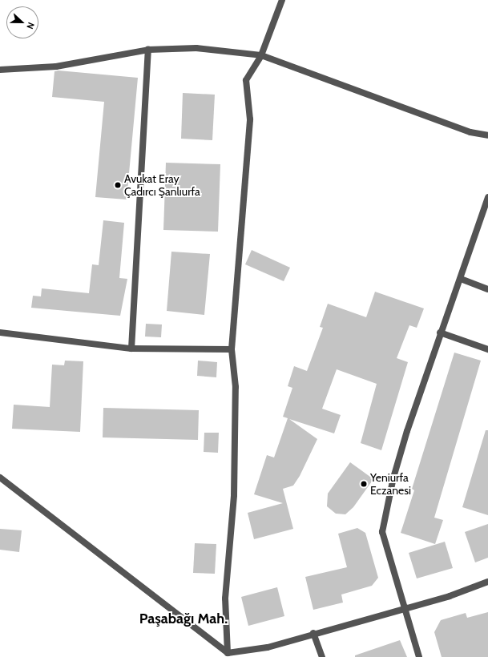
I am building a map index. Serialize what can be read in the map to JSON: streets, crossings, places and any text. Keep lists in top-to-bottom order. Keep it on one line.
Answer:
{"districts":["Paşabağı Mah."],"places":["Avukat Eray Çadırcı Şanlıurfa","Yeniurfa Eczanesi"],"north":"right"}
